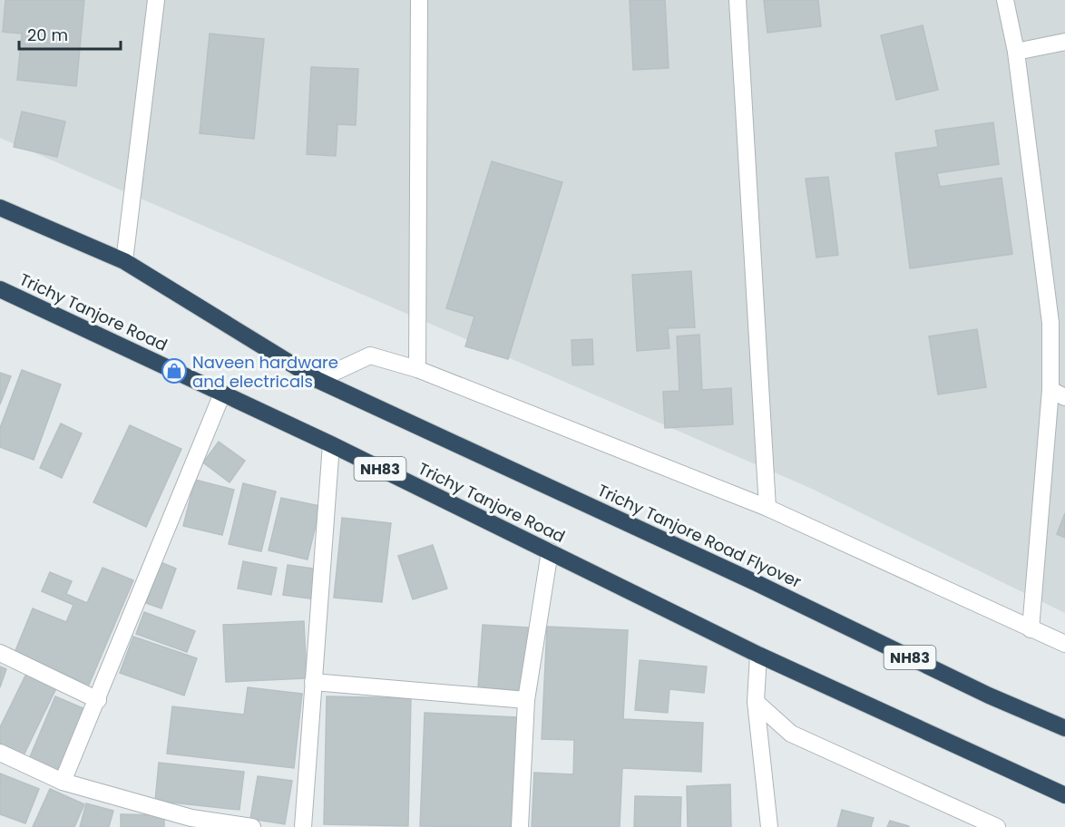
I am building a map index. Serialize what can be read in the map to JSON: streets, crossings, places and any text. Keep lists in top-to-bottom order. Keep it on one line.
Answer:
{"streets":{"highway":["Trichy Tanjore Road","NH83","Trichy Tanjore Road Flyover"]},"crossings":[["Trichy Tanjore Road","NH83"],["NH83","Trichy Tanjore Road Flyover"]],"places":{"shop":["Naveen hardware and electricals"]},"scale_bar":"20 m"}
